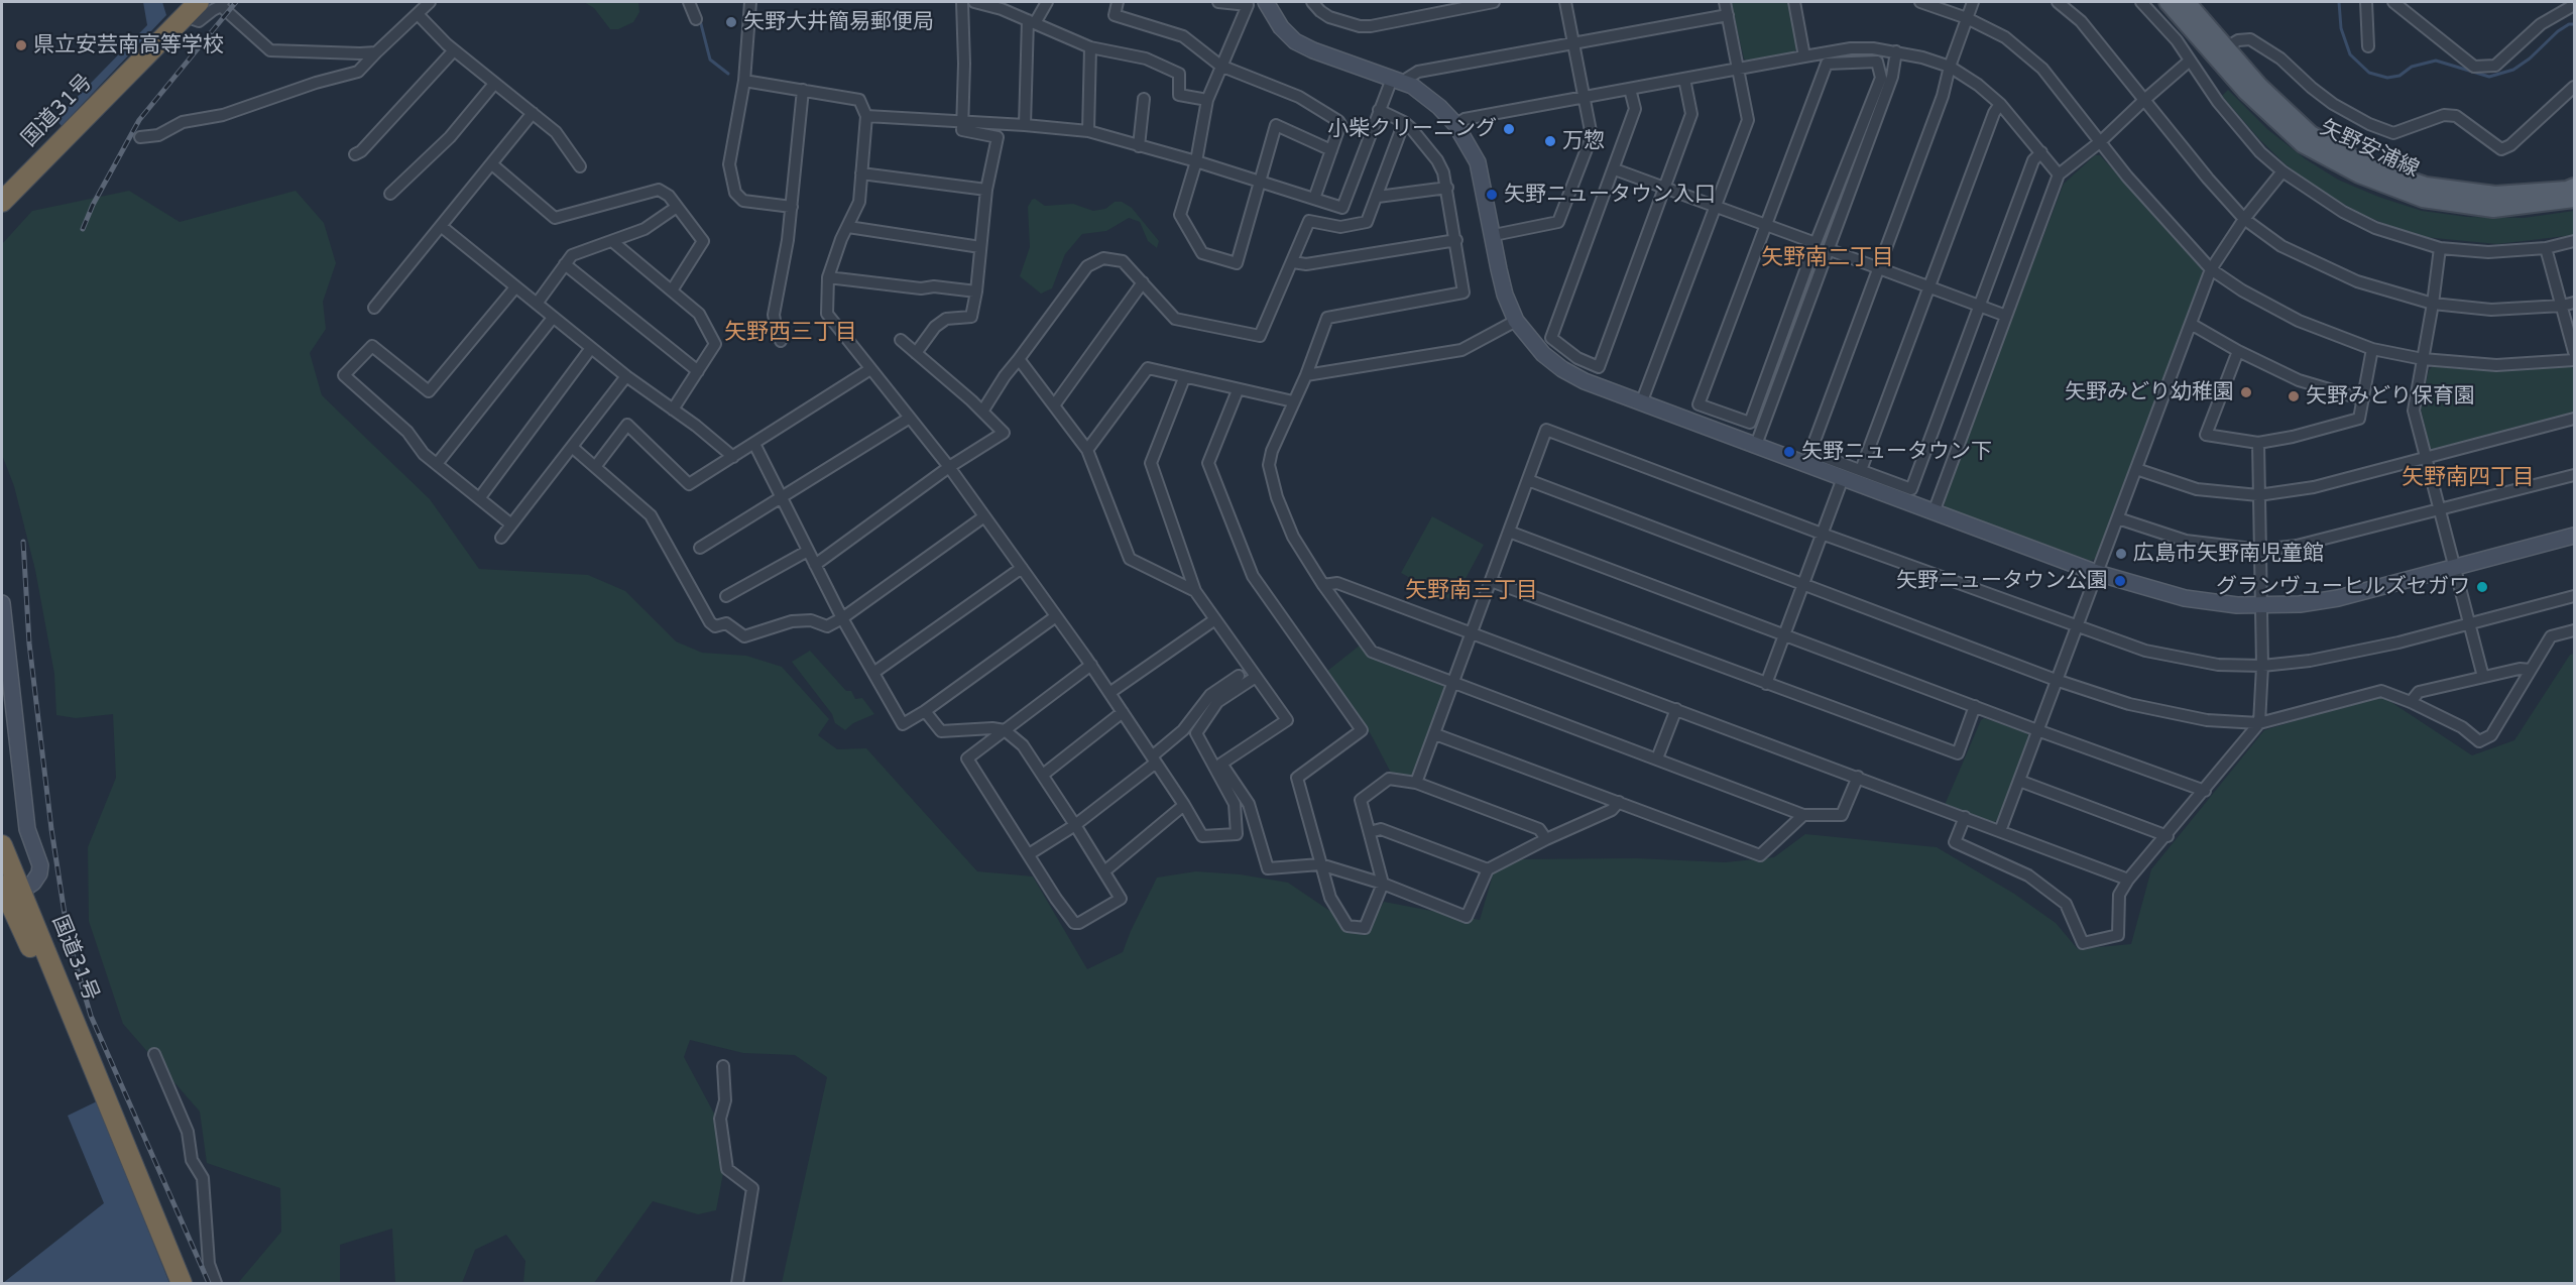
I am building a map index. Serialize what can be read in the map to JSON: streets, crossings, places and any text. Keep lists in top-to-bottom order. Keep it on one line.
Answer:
{"streets":{"highway":["国道31号"],"main road":["矢野安浦線"]},"districts":["矢野南二丁目","矢野西三丁目","矢野南四丁目","矢野南三丁目"],"places":["矢野大井簡易郵便局","県立安芸南高等学校","小柴クリーニング","万惣","矢野ニュータウン入口","矢野みどり幼稚園","矢野みどり保育園","矢野ニュータウン下","広島市矢野南児童館","矢野ニュータウン公園","グランヴューヒルズセガワ"]}
